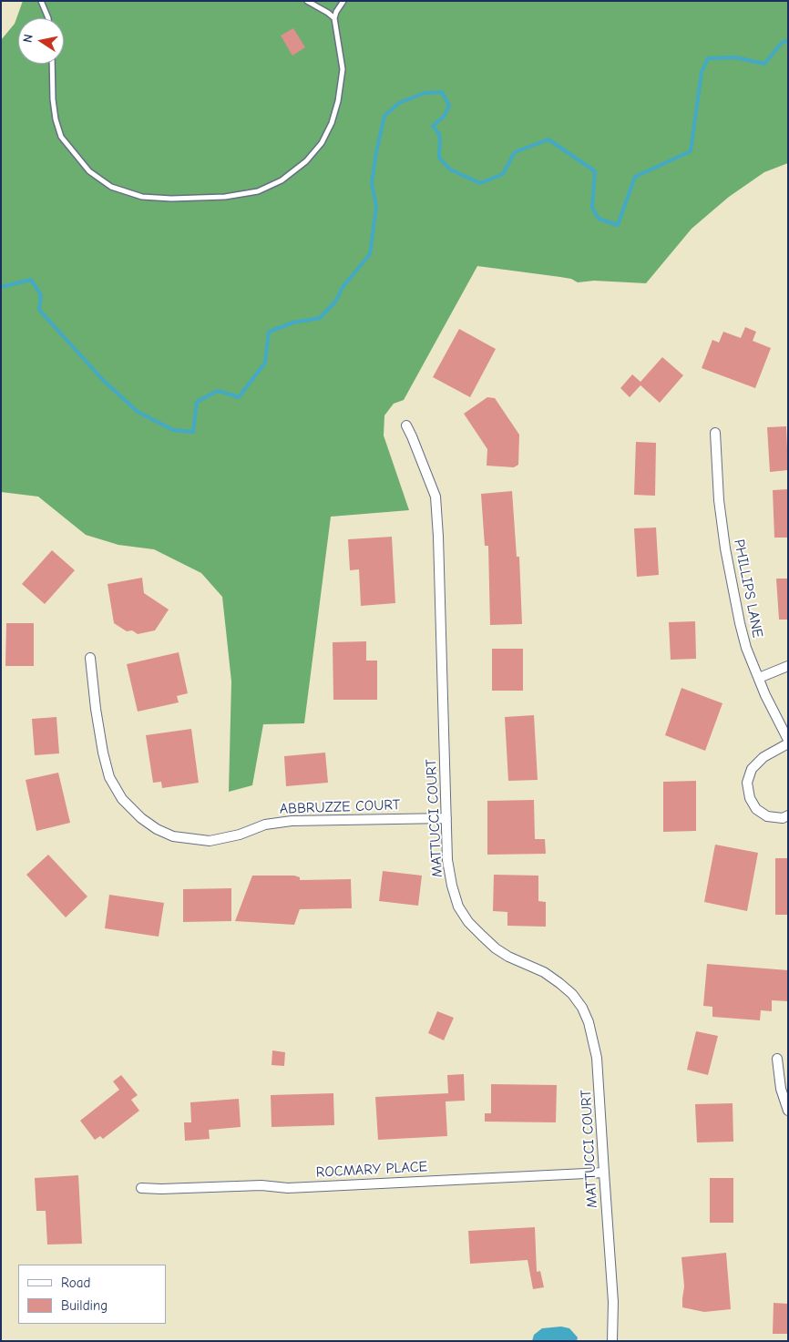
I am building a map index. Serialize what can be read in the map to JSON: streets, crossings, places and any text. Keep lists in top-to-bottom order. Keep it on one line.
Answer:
{"streets":{"street":["PHILLIPS LANE","ABBRUZZE COURT","MATTUCCI COURT","ROCMARY PLACE"]},"crossings":[["ABBRUZZE COURT","MATTUCCI COURT"],["MATTUCCI COURT","ROCMARY PLACE"]],"legend":["Road","Building"],"north":"left"}
